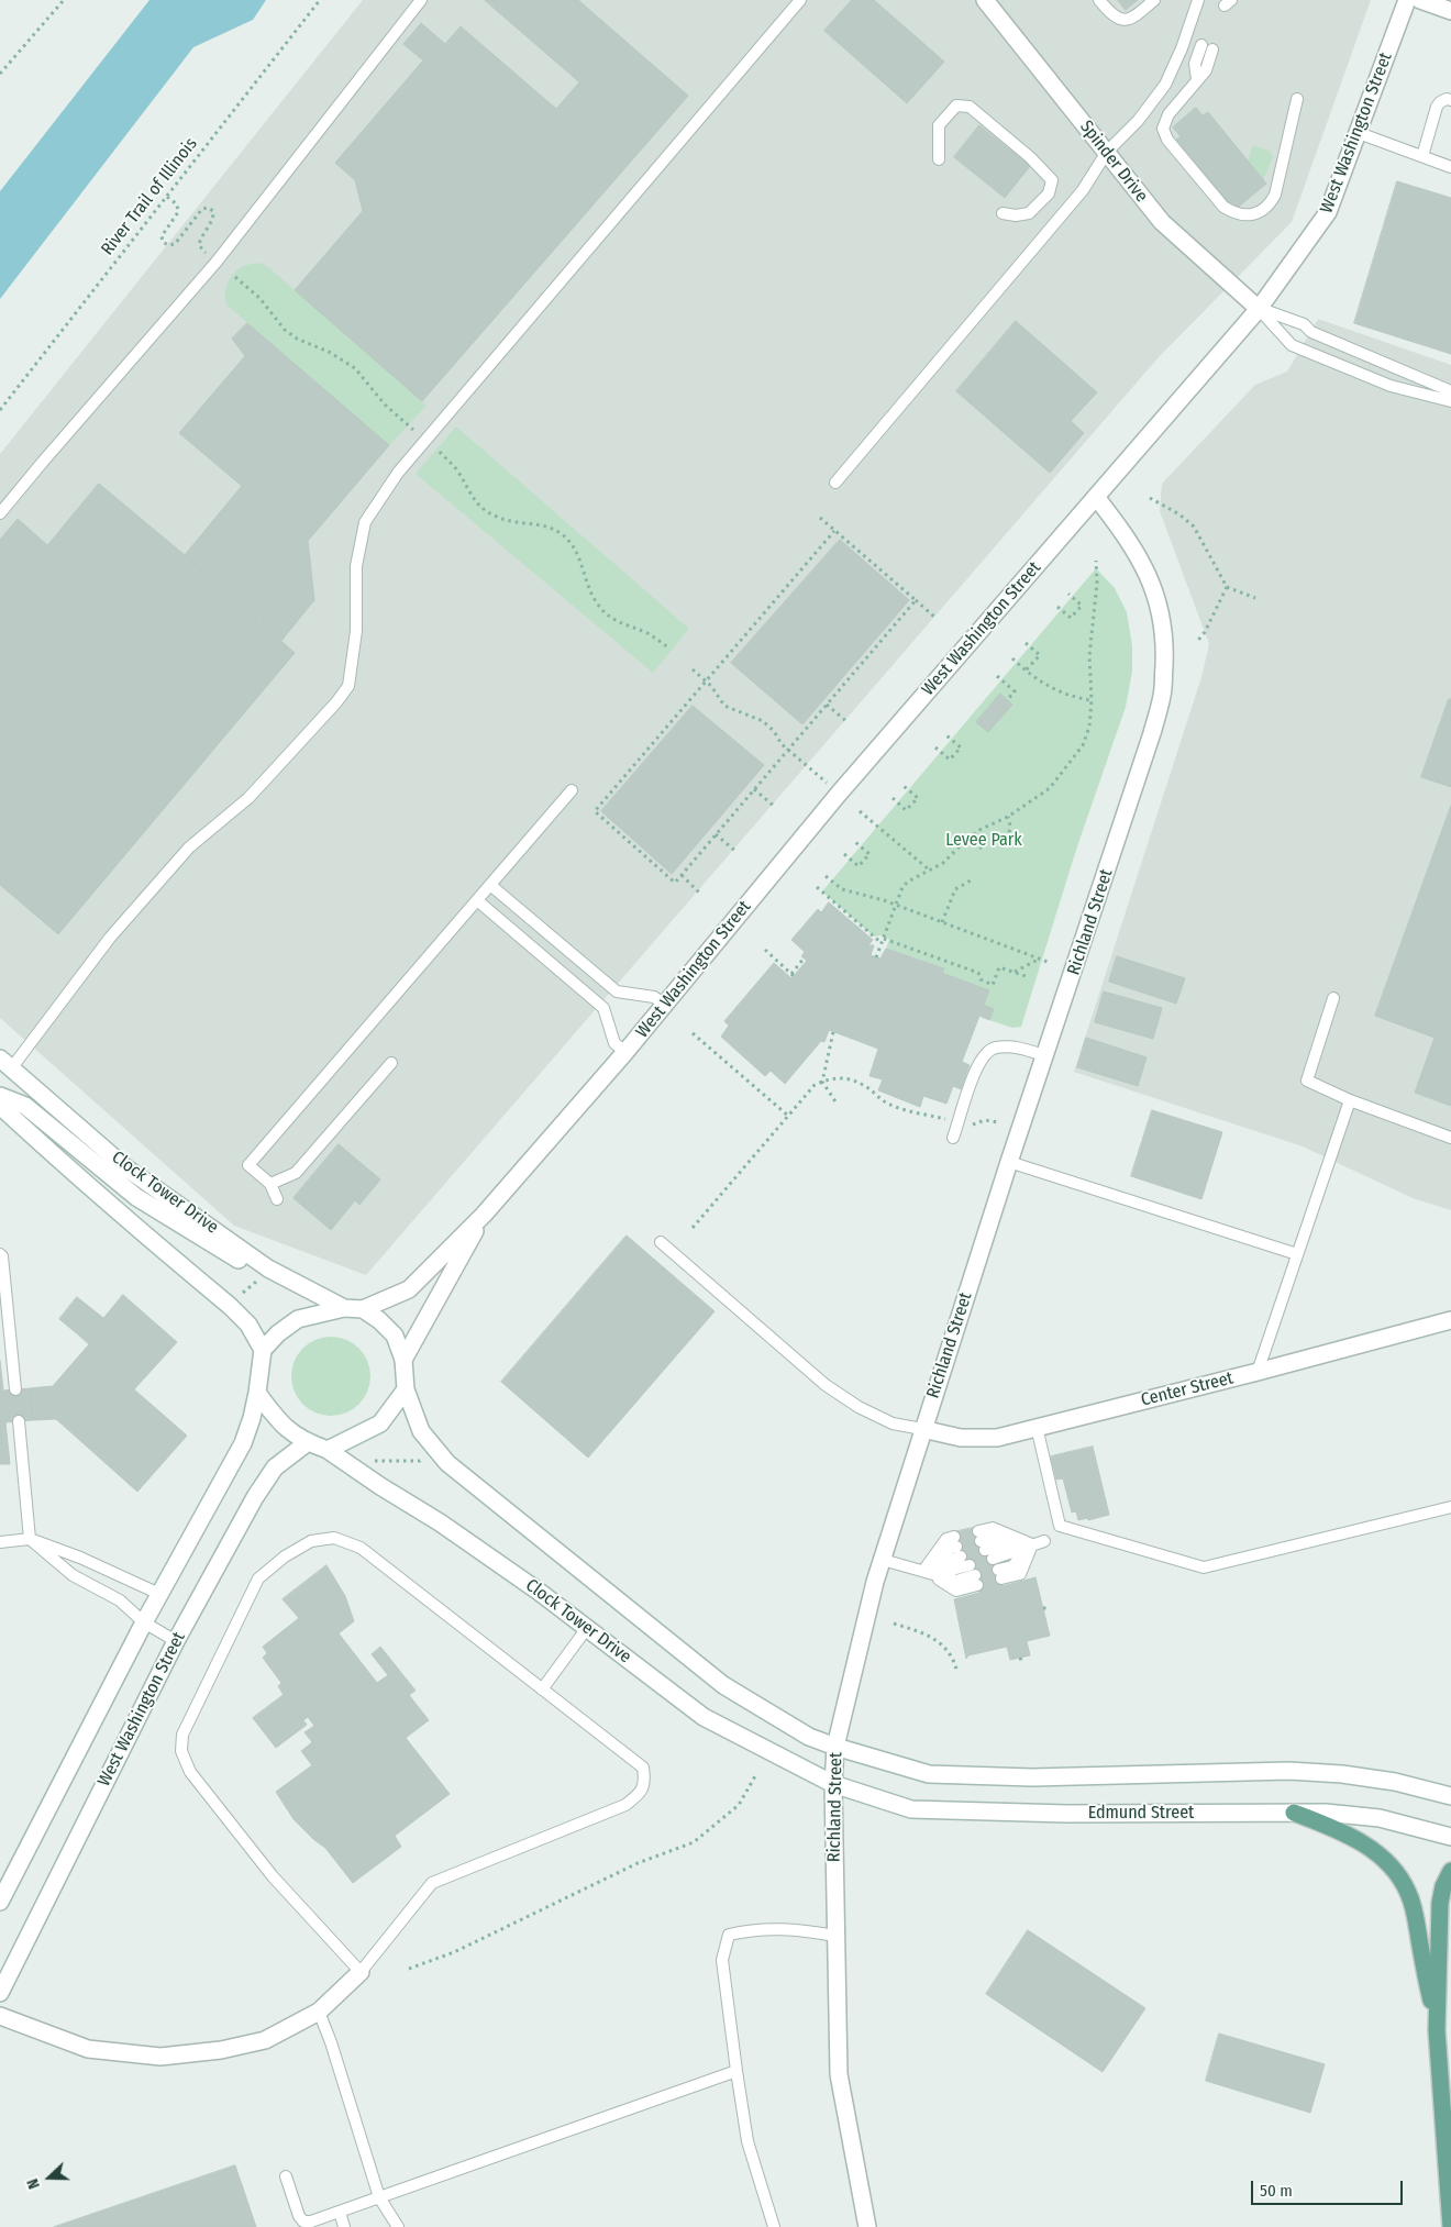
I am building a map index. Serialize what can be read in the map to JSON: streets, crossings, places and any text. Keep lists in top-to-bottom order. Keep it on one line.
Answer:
{"streets":{"main road":["West Washington Street","Spinder Drive","Richland Street","Clock Tower Drive","Center Street","Edmund Street"],"path":["River Trail of Illinois"]},"crossings":[["West Washington Street","Spinder Drive"],["West Washington Street","Richland Street"],["West Washington Street","Clock Tower Drive"],["Richland Street","Clock Tower Drive"],["Richland Street","Center Street"],["Richland Street","Edmund Street"],["Clock Tower Drive","Edmund Street"]],"parks":["Levee Park"],"scale_bar":"50 m","north":"left"}
